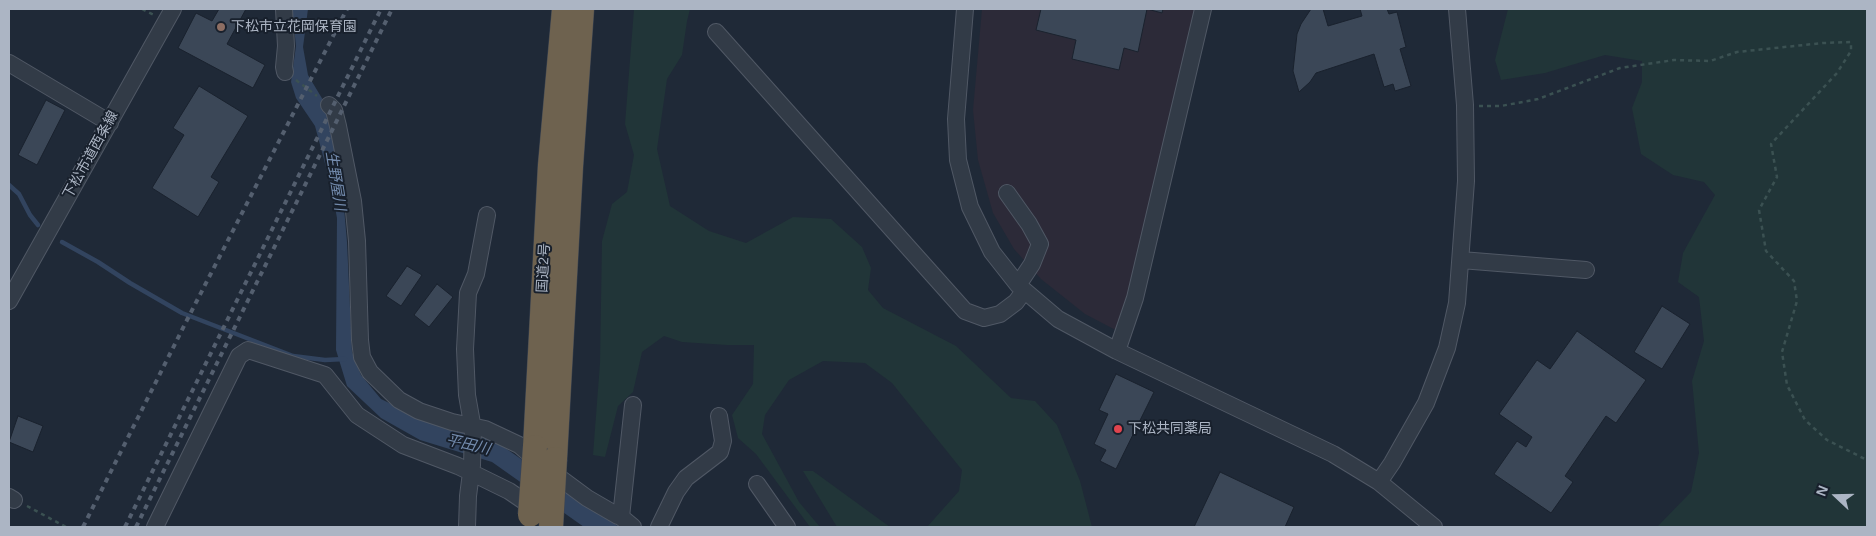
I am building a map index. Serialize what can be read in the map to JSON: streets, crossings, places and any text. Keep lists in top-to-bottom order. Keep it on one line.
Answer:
{"streets":{"highway":["国道2号"],"street":["下松市道西条線"]},"water":["生野屋川","平田川"],"places":["下松市立花岡保育園","下松共同薬局"],"north":"left"}
